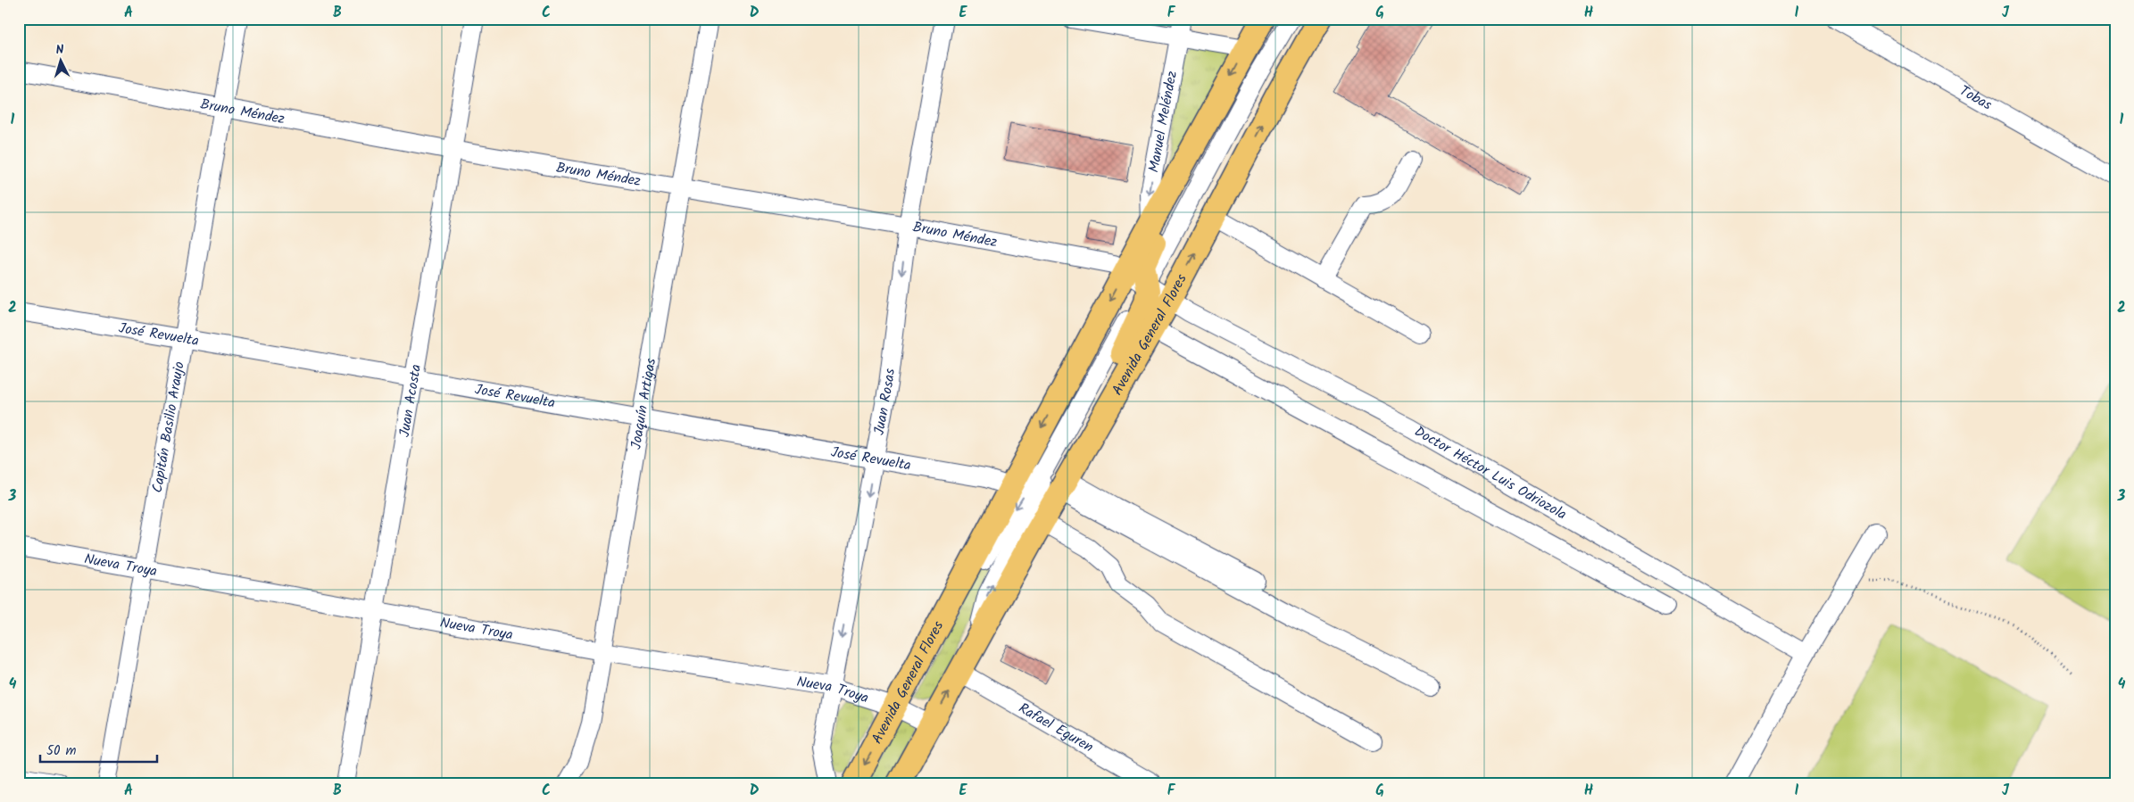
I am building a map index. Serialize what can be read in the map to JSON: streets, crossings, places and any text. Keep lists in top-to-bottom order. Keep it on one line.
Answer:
{"streets":{"main road":["Avenida General Flores"],"street":["Tobas","Bruno Méndez","Manuel Meléndez","José Revuelta","Juan Acosta","Juan Rosas","Joaquín Artigas","Capitán Basilio Araujo","Doctor Héctor Luis Odriozola","Nueva Troya","Rafael Eguren"]},"crossings":[["Bruno Méndez","Avenida General Flores"],["Bruno Méndez","Juan Acosta"],["Bruno Méndez","Juan Rosas"],["Bruno Méndez","Joaquín Artigas"],["Bruno Méndez","Capitán Basilio Araujo"],["Bruno Méndez","Doctor Héctor Luis Odriozola"],["Manuel Meléndez","Avenida General Flores"],["José Revuelta","Avenida General Flores"],["José Revuelta","Juan Acosta"],["José Revuelta","Juan Rosas"],["José Revuelta","Joaquín Artigas"],["José Revuelta","Capitán Basilio Araujo"],["Avenida General Flores","Doctor Héctor Luis Odriozola"],["Avenida General Flores","Nueva Troya"],["Avenida General Flores","Rafael Eguren"],["Juan Acosta","Nueva Troya"],["Juan Rosas","Nueva Troya"],["Joaquín Artigas","Nueva Troya"],["Capitán Basilio Araujo","Nueva Troya"]],"one_way":["Manuel Meléndez","Juan Rosas"],"scale_bar":"50 m","north":"top","grid":{"columns":["A","B","C","D","E","F","G","H","I","J"],"rows":["1","2","3","4"]}}
